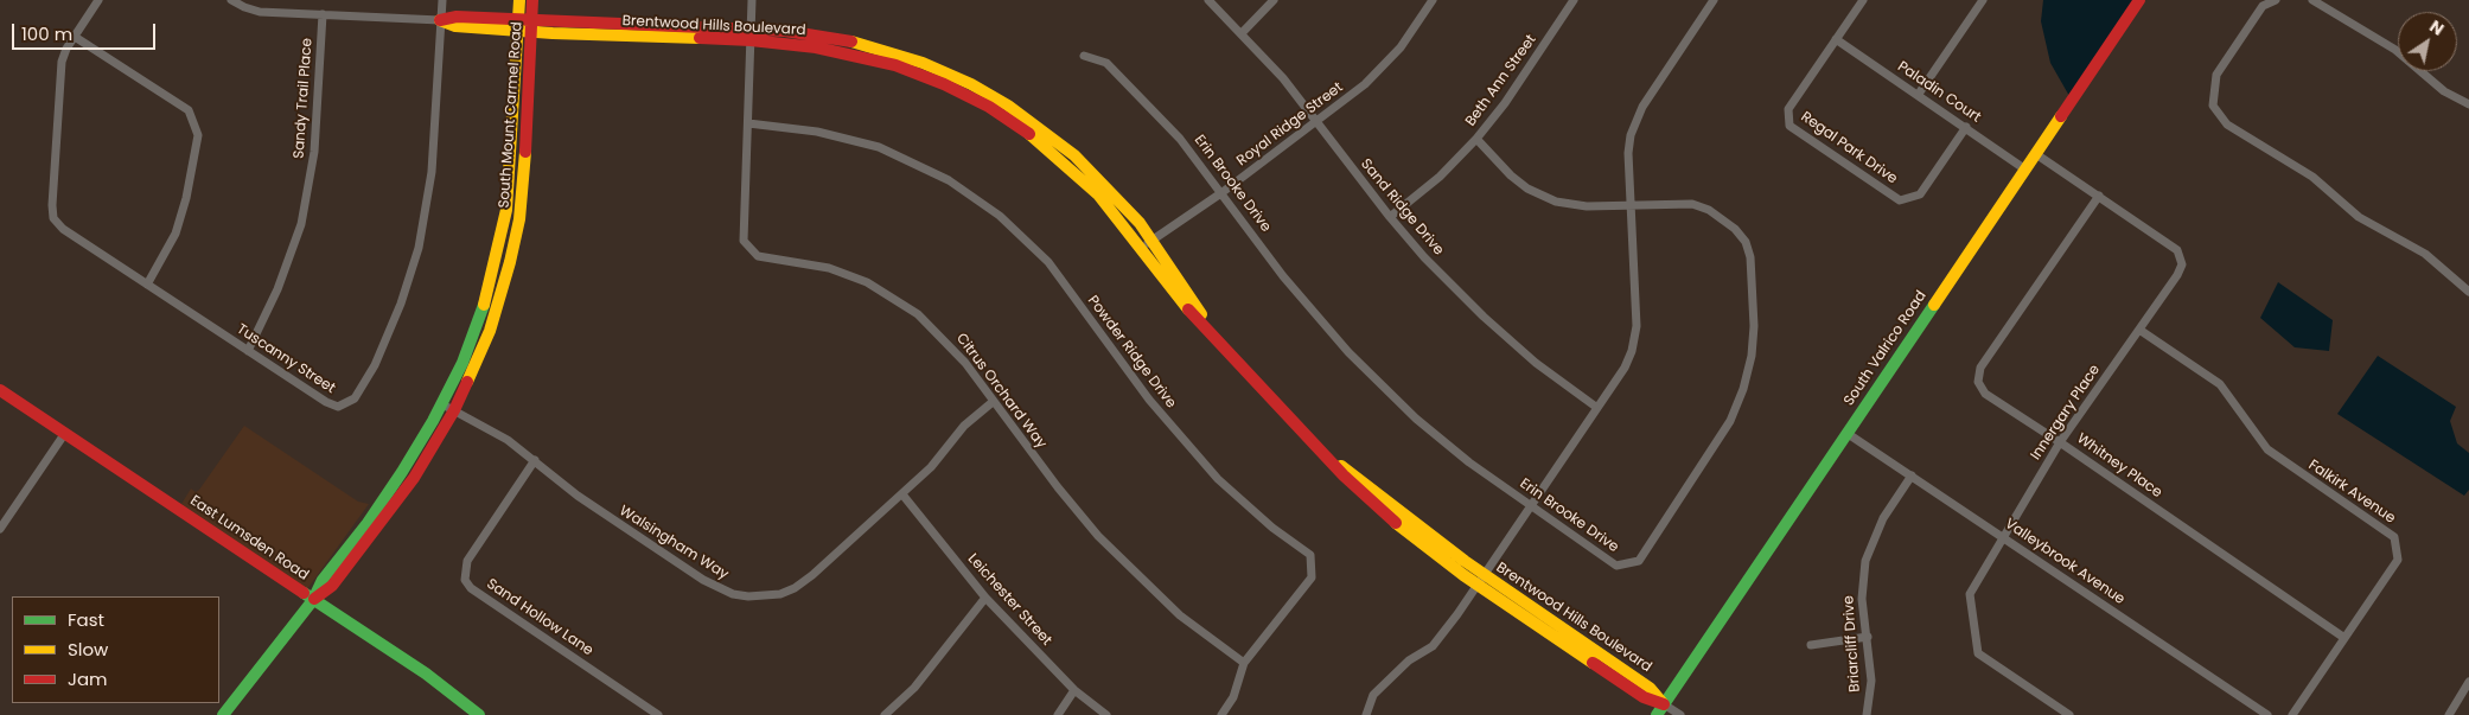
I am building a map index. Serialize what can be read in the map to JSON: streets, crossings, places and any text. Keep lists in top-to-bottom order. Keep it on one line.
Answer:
{"streets":{"street":["Brentwood Hills Boulevard","Beth Ann Street","Paladin Court","Sandy Trail Place","South Mount Carmel Road","Royal Ridge Street","Regal Park Drive","Erin Brooke Drive","Sand Ridge Drive","South Valrico Road","Powder Ridge Drive","Tuscanny Street","Citrus Orchard Way","Innergary Place","Whitney Place","Falkirk Avenue","East Lumsden Road","Walsingham Way","Valleybrook Avenue","Leichester Street","Sand Hollow Lane","Briarcliff Drive"]},"crossings":[["Brentwood Hills Boulevard","Sandy Trail Place"],["Brentwood Hills Boulevard","South Mount Carmel Road"],["Brentwood Hills Boulevard","Royal Ridge Street"],["Brentwood Hills Boulevard","South Valrico Road"],["Brentwood Hills Boulevard","Tuscanny Street"],["Brentwood Hills Boulevard","Citrus Orchard Way"],["Beth Ann Street","Erin Brooke Drive"],["Beth Ann Street","Sand Ridge Drive"],["Paladin Court","Regal Park Drive"],["Paladin Court","South Valrico Road"],["Sandy Trail Place","Tuscanny Street"],["South Mount Carmel Road","East Lumsden Road"],["South Mount Carmel Road","Walsingham Way"],["Royal Ridge Street","Erin Brooke Drive"],["Royal Ridge Street","Sand Ridge Drive"],["South Valrico Road","Innergary Place"],["South Valrico Road","Valleybrook Avenue"],["Powder Ridge Drive","Citrus Orchard Way"],["Citrus Orchard Way","Walsingham Way"],["Innergary Place","Whitney Place"],["Innergary Place","Falkirk Avenue"],["Innergary Place","Valleybrook Avenue"],["Whitney Place","Falkirk Avenue"],["Walsingham Way","Leichester Street"],["Walsingham Way","Sand Hollow Lane"],["Valleybrook Avenue","Briarcliff Drive"]],"legend":["Fast","Slow","Jam"],"scale_bar":"100 m","north":"top right"}
